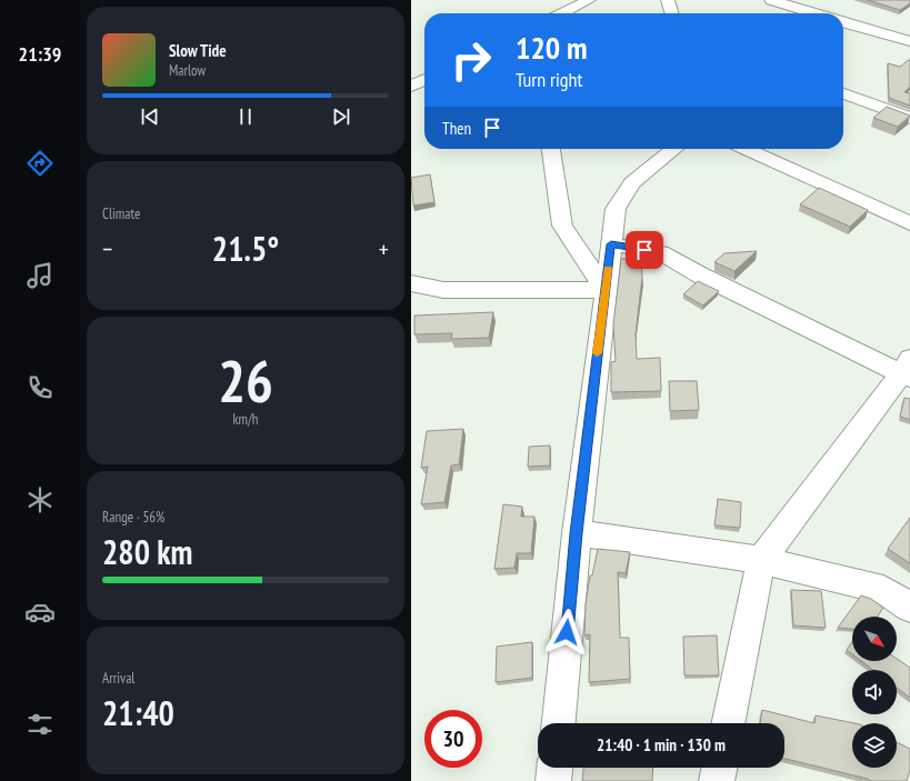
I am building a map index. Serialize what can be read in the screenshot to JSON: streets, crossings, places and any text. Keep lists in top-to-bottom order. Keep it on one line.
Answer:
{"north":"bottom right","page":{"tabs":"21:39","turn":["120 m","Turn right"],"song":["Slow Tide","Marlow"],"then":"Then","tile":["Climate",["26","km/h"],["Range · 56%","280 km"],["Arrival","21:40"]],"heat":["−","21.5°","+"],"limit":"30","trip":"21:40 · 1 min · 130 m"}}
